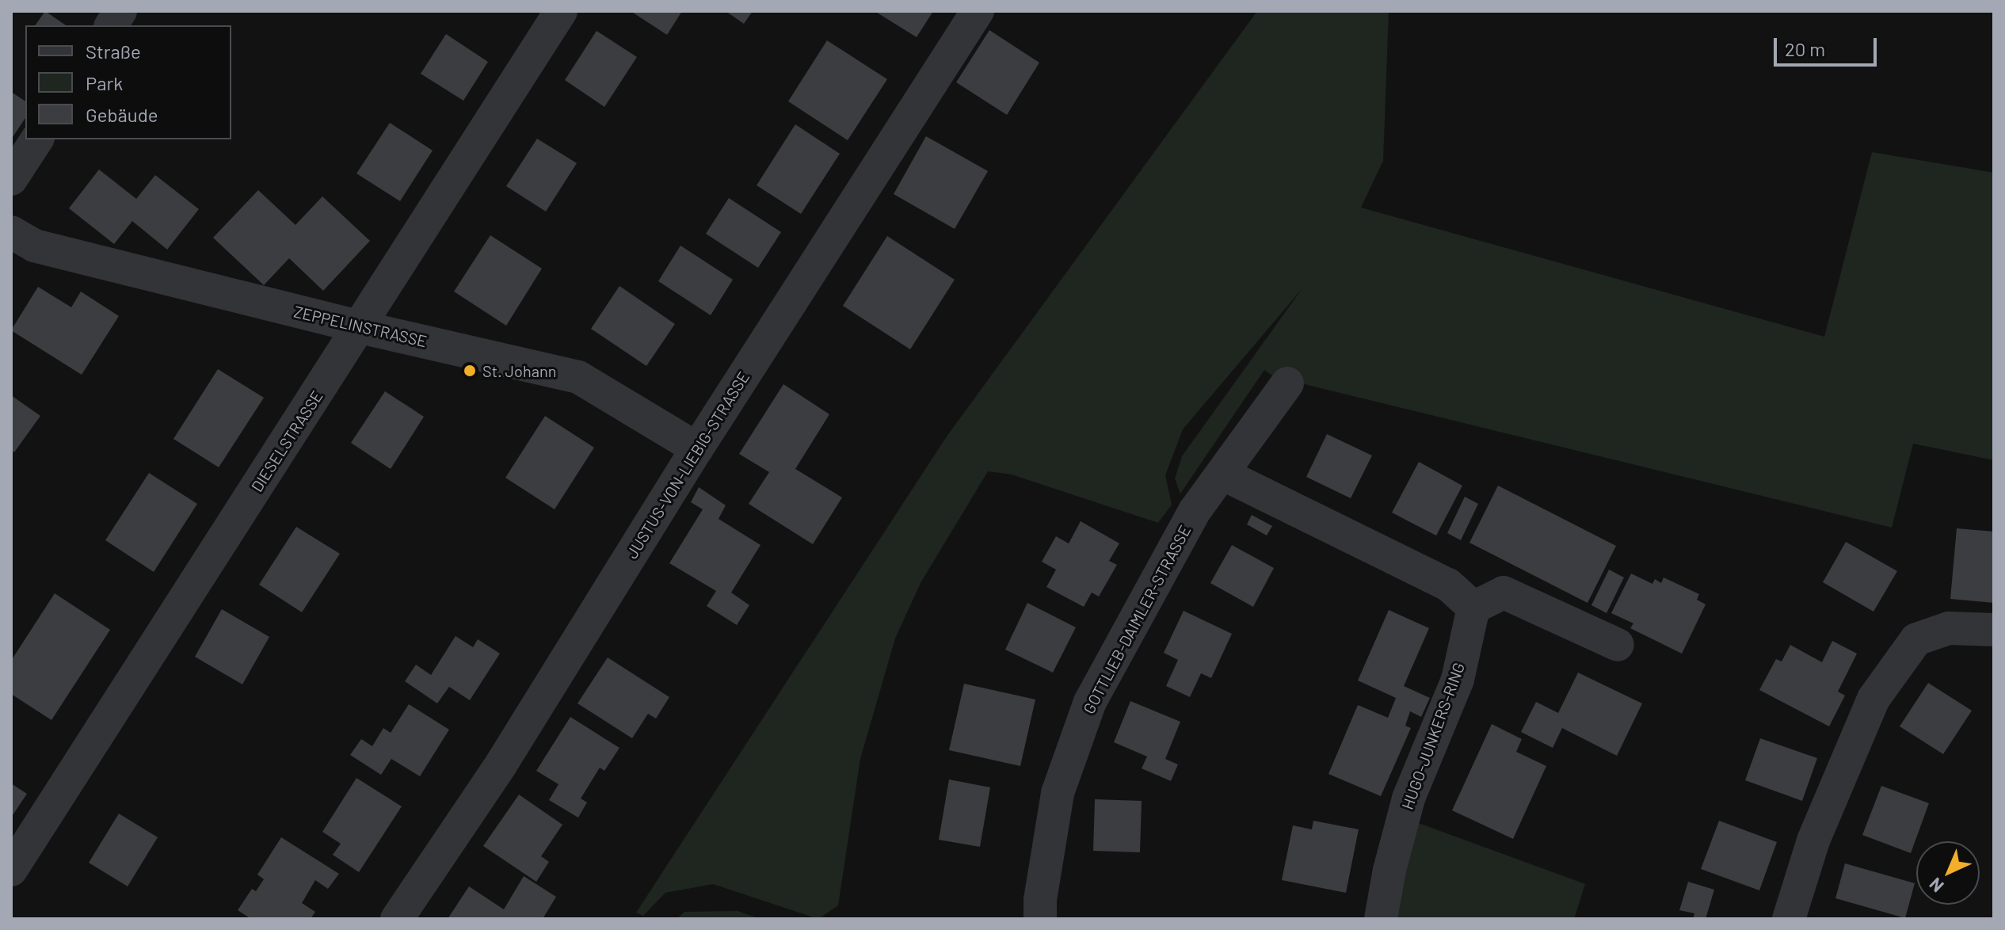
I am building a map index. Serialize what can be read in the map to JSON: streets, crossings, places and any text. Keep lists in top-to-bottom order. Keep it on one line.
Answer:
{"streets":{"street":["ZEPPELINSTRASSE","DIESELSTRASSE","JUSTUS-VON-LIEBIG-STRASSE","GOTTLIEB-DAIMLER-STRASSE","HUGO-JUNKERS-RING"]},"crossings":[["ZEPPELINSTRASSE","DIESELSTRASSE"],["ZEPPELINSTRASSE","JUSTUS-VON-LIEBIG-STRASSE"]],"places":["St. Johann"],"legend":["Straße","Park","Gebäude"],"scale_bar":"20 m","north":"bottom left"}
